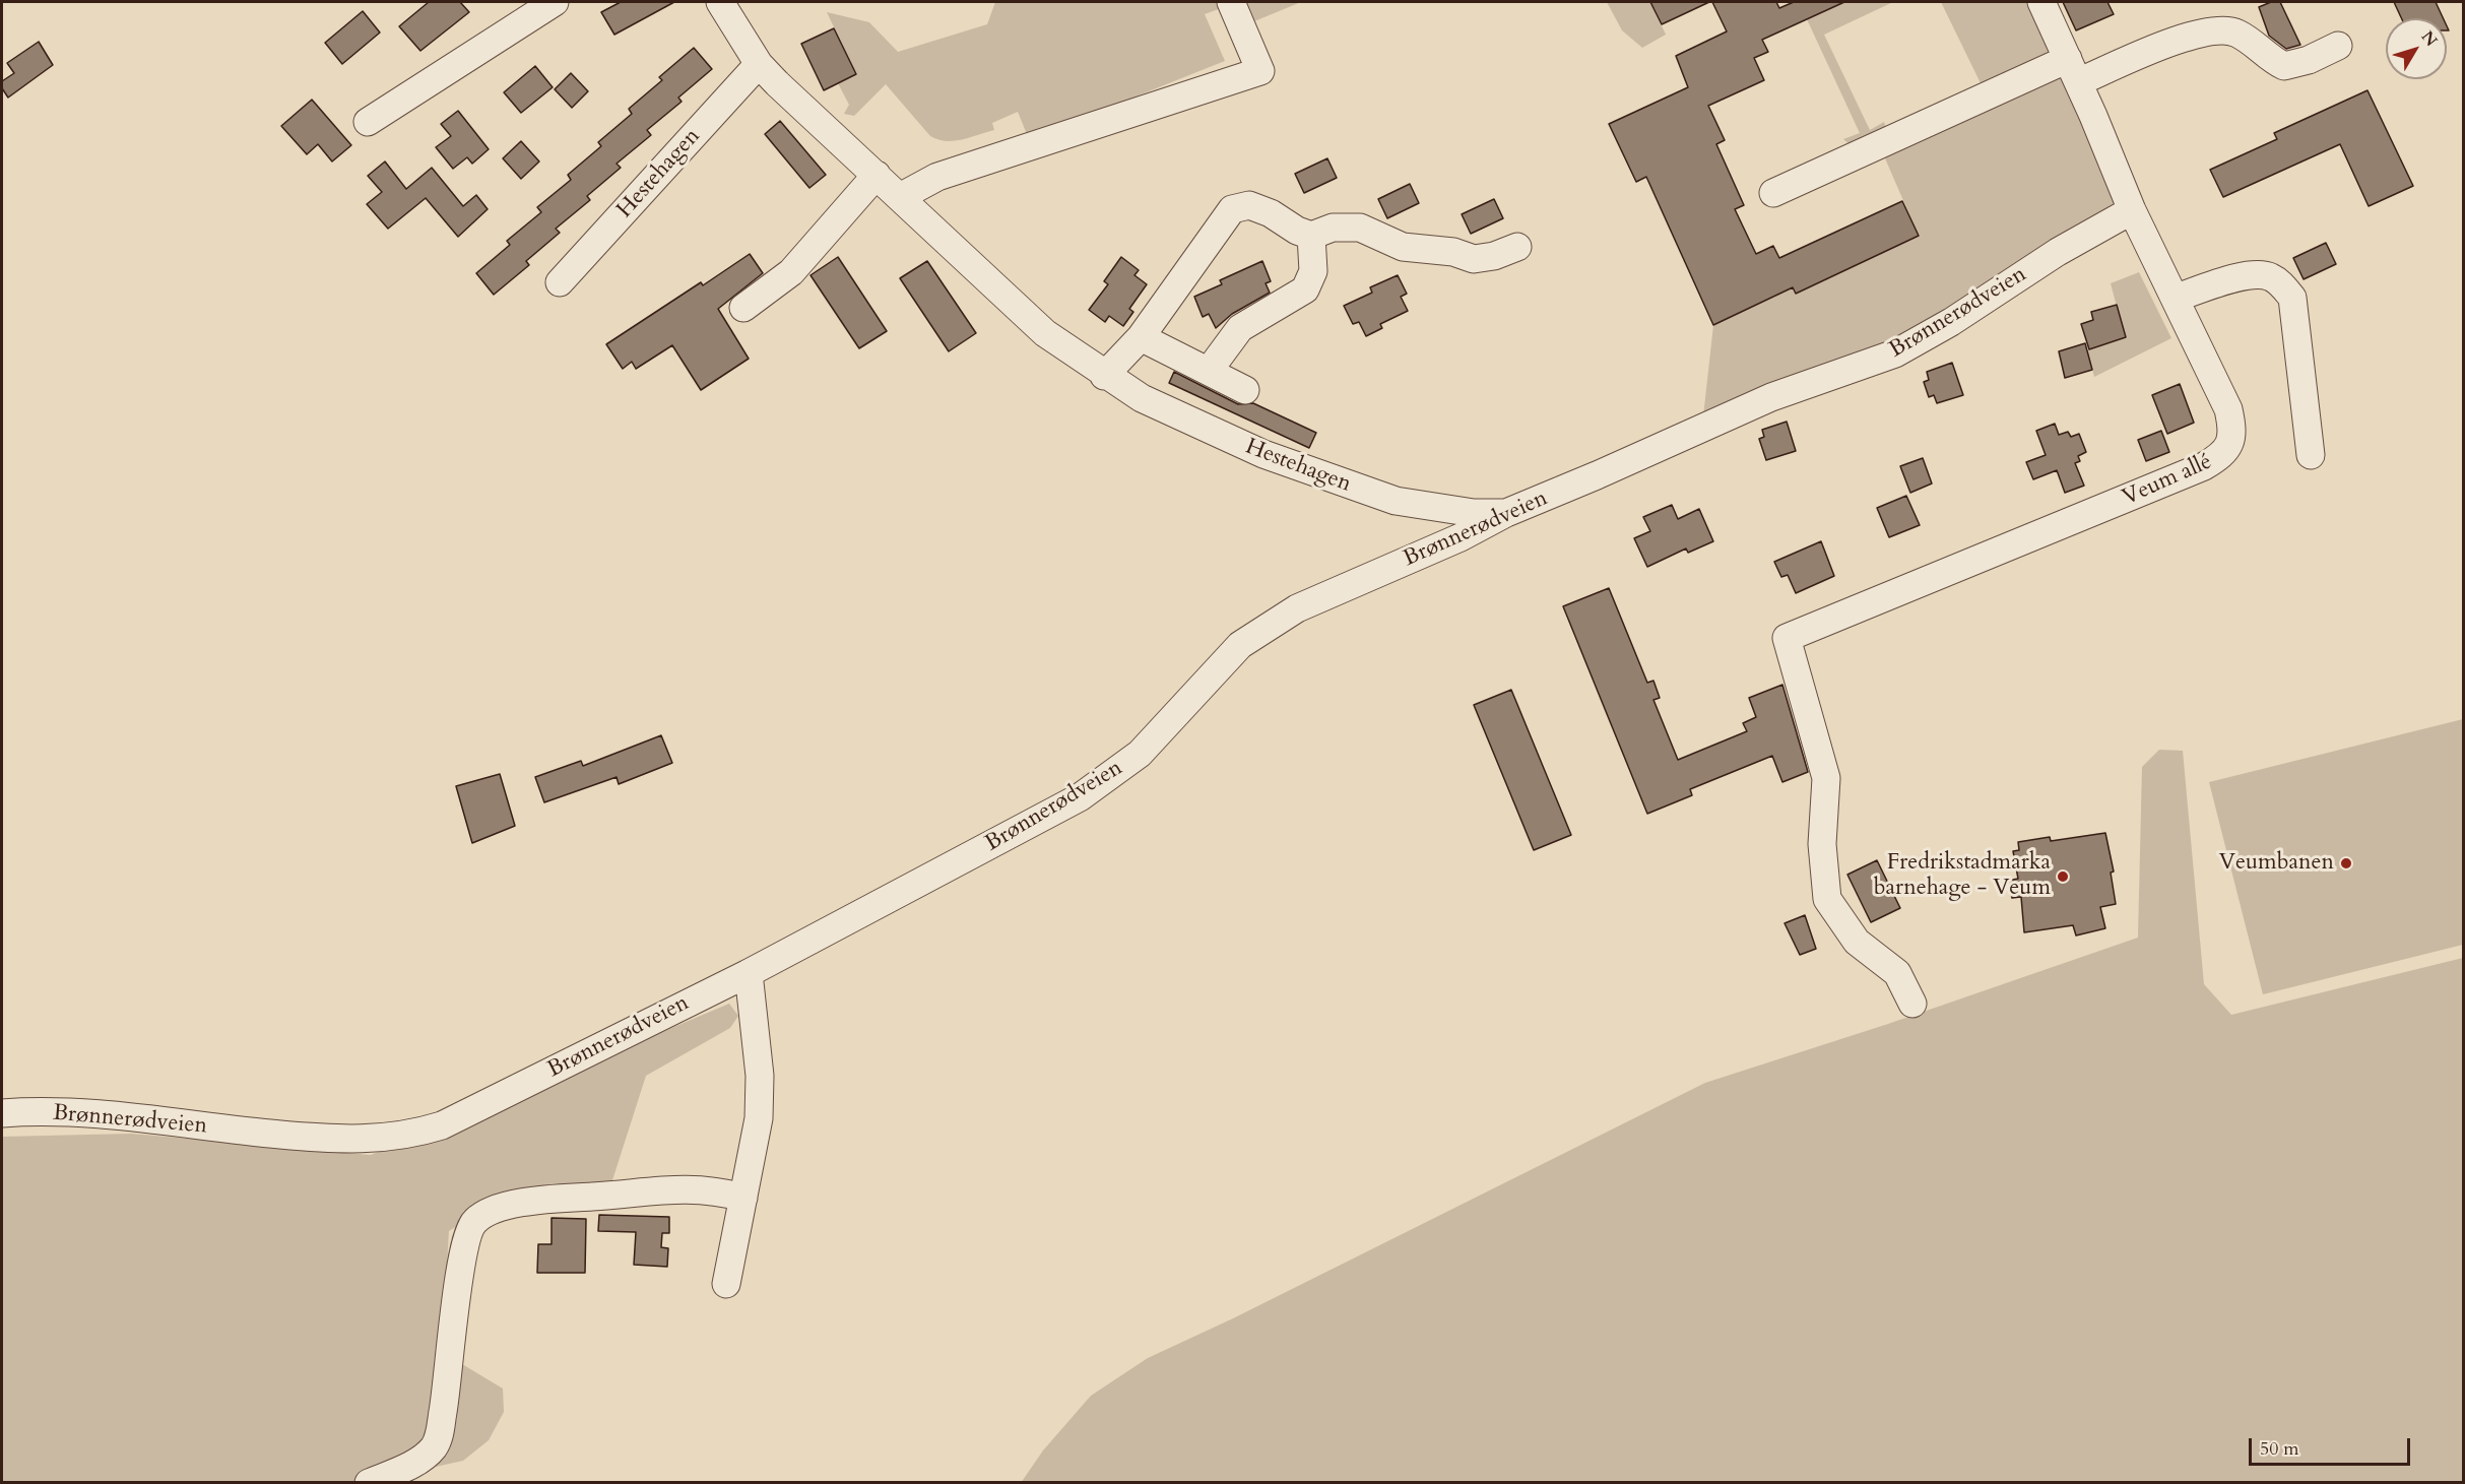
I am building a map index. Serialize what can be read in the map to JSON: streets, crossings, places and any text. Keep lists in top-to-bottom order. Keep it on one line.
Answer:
{"streets":{"street":["Hestehagen","Brønnerødveien","Veum allé"]},"crossings":[["Hestehagen","Brønnerødveien"],["Brønnerødveien","Veum allé"]],"places":["Veumbanen","Fredrikstadmarka barnehage - Veum"],"scale_bar":"50 m","north":"top right"}
